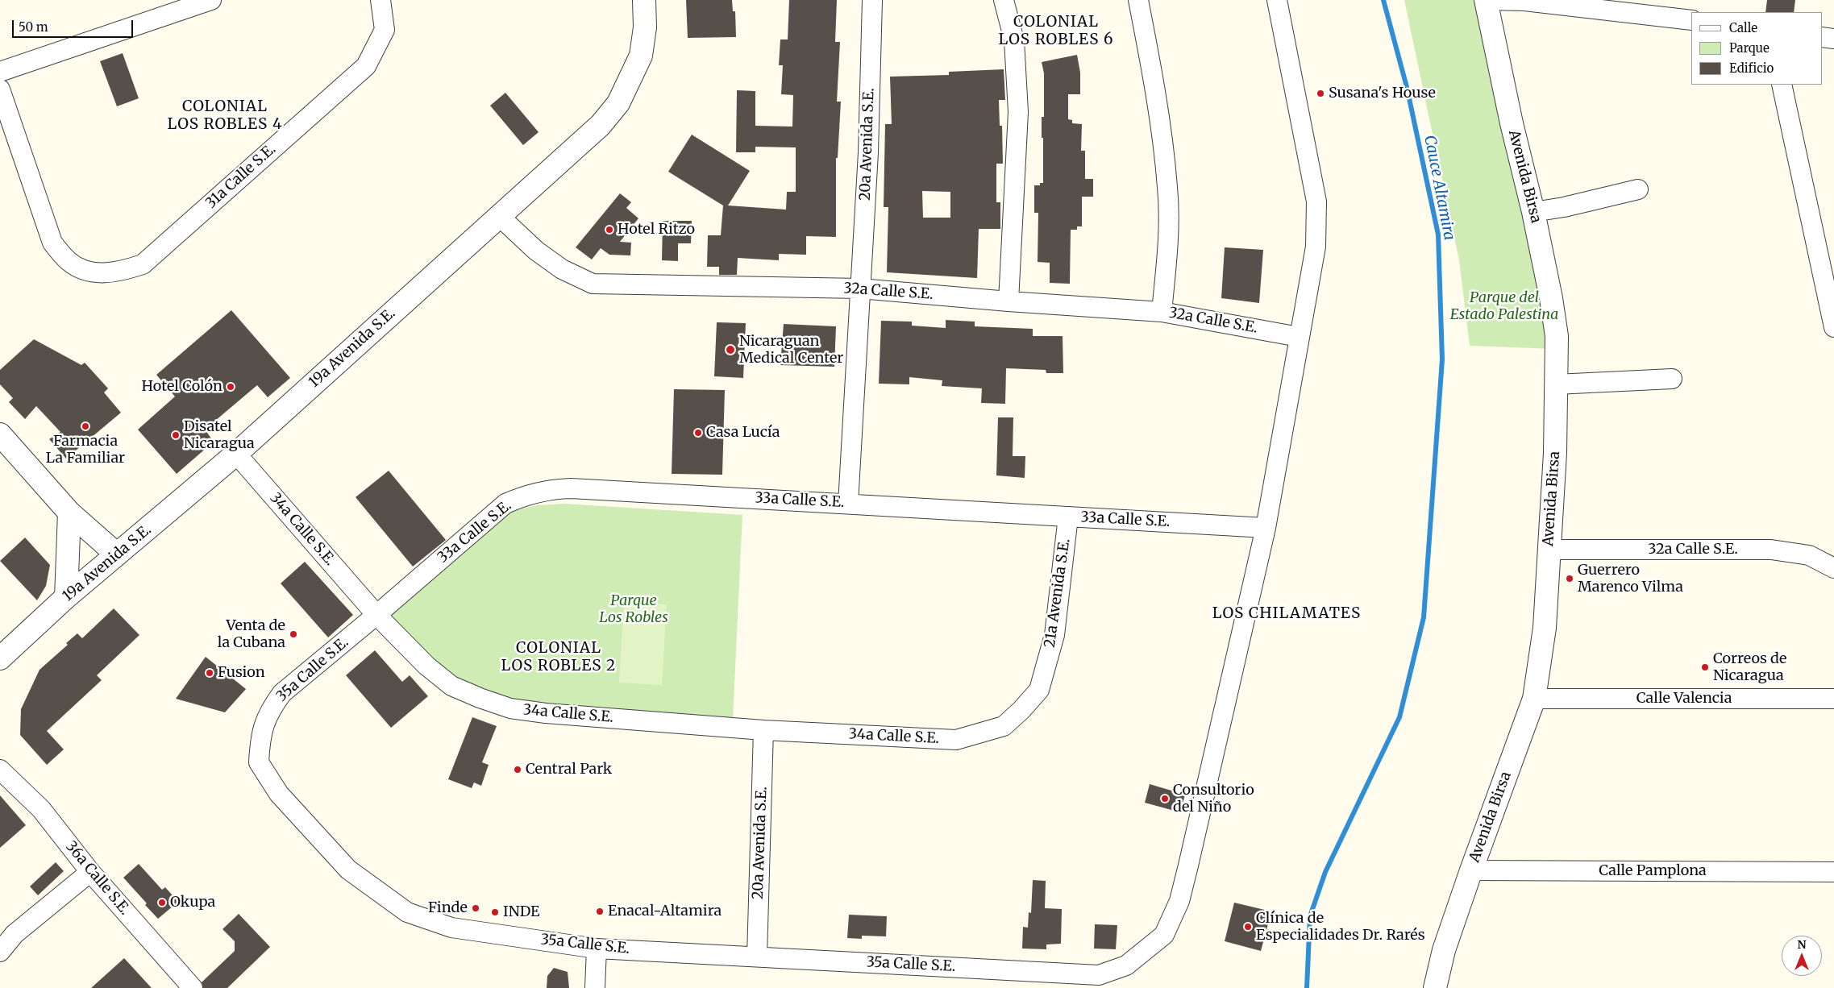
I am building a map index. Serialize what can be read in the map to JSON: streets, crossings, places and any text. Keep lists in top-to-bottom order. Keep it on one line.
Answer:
{"streets":{"street":["20a Avenida S.E.","31a Calle S.E.","Avenida Birsa","32a Calle S.E.","19a Avenida S.E.","33a Calle S.E.","34a Calle S.E.","21a Avenida S.E.","35a Calle S.E.","Calle Valencia","Calle Pamplona","36a Calle S.E."]},"crossings":[["20a Avenida S.E.","32a Calle S.E."],["20a Avenida S.E.","33a Calle S.E."],["20a Avenida S.E.","34a Calle S.E."],["20a Avenida S.E.","35a Calle S.E."],["Avenida Birsa","32a Calle S.E."],["Avenida Birsa","Calle Valencia"],["Avenida Birsa","Calle Pamplona"],["32a Calle S.E.","19a Avenida S.E."],["19a Avenida S.E.","34a Calle S.E."],["33a Calle S.E.","34a Calle S.E."],["33a Calle S.E.","21a Avenida S.E."],["33a Calle S.E.","35a Calle S.E."],["34a Calle S.E.","21a Avenida S.E."],["34a Calle S.E.","35a Calle S.E."]],"districts":["COLONIAL LOS ROBLES 6","COLONIAL LOS ROBLES 4","LOS CHILAMATES","COLONIAL LOS ROBLES 2"],"water":["Cauce Altamira"],"parks":["Parque del Estado Palestina","Parque Los Robles"],"places":["Susana's House","Hotel Ritzo","Nicaraguan Medical Center","Hotel Colón","Farmacia La Familiar","Casa Lucía","Disatel Nicaragua","Guerrero Marenco Vilma","Venta de la Cubana","Correos de Nicaragua","Fusion","Central Park","Consultorio del Niño","Okupa","Finde","Enacal-Altamira","INDE","Clínica de Especialidades Dr. Rarés"],"legend":["Calle","Parque","Edificio"],"scale_bar":"50 m","north":"top"}
